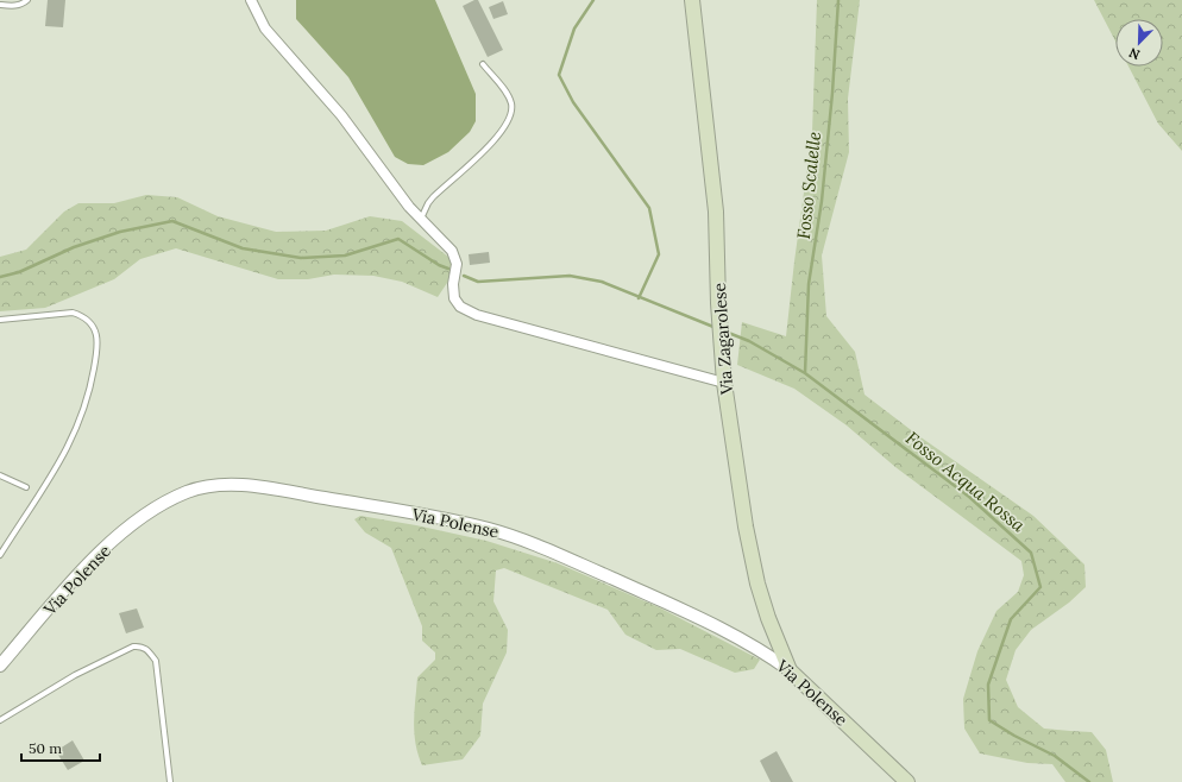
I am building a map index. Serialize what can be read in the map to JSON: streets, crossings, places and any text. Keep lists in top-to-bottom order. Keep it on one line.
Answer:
{"streets":{"main road":["Via Zagarolese","Via Polense"]},"crossings":[["Via Zagarolese","Via Polense"]],"water":["Fosso Scalelle","Fosso Acqua Rossa"],"scale_bar":"50 m","north":"bottom left"}
